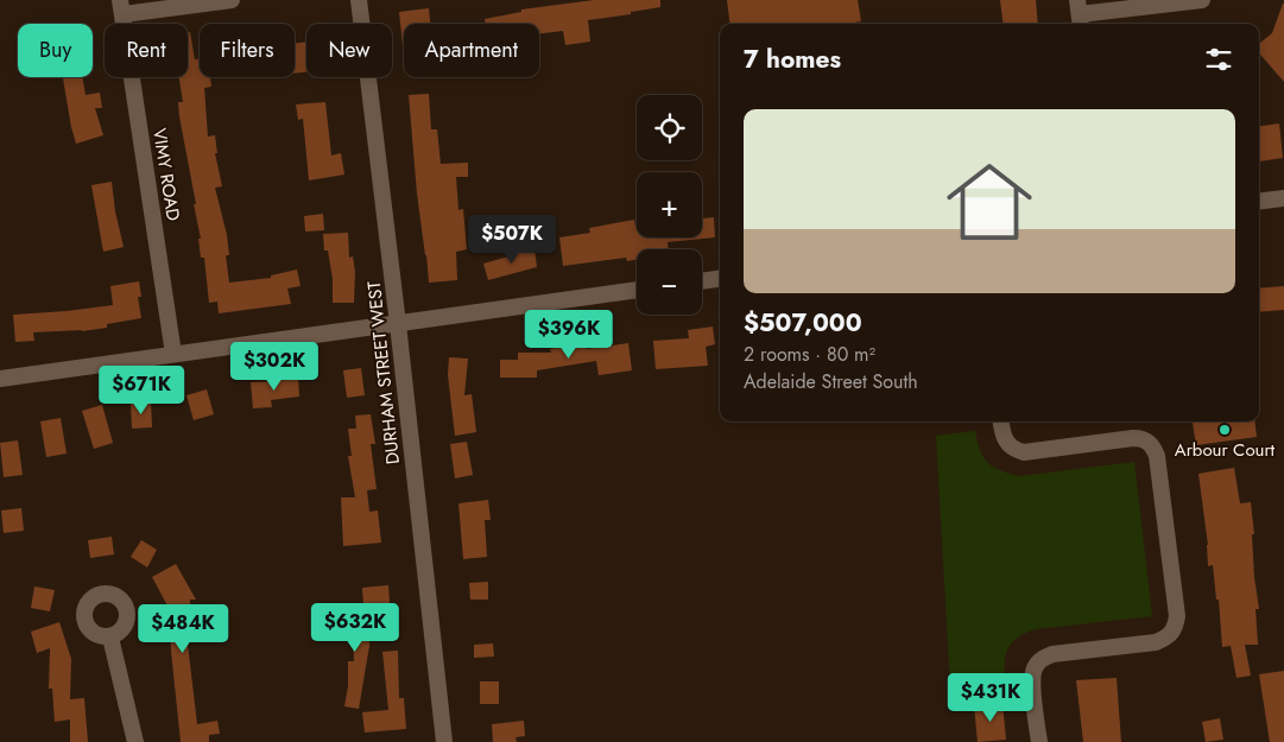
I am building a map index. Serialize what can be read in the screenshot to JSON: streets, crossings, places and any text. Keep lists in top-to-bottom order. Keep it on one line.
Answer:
{"streets":{"street":["VIMY ROAD","DURHAM STREET WEST"]},"places":["Arbour Court"],"page":{"chip":["Buy","Rent","Filters","New","Apartment"],"heading":"7 homes","map_buttons":["+","−"],"list":[{"name":"$507,000","note":"2 rooms · 80 m² · Adelaide Street South"}],"price":["$507K","$396K","$302K","$671K","$632K","$484K","$431K"]}}
